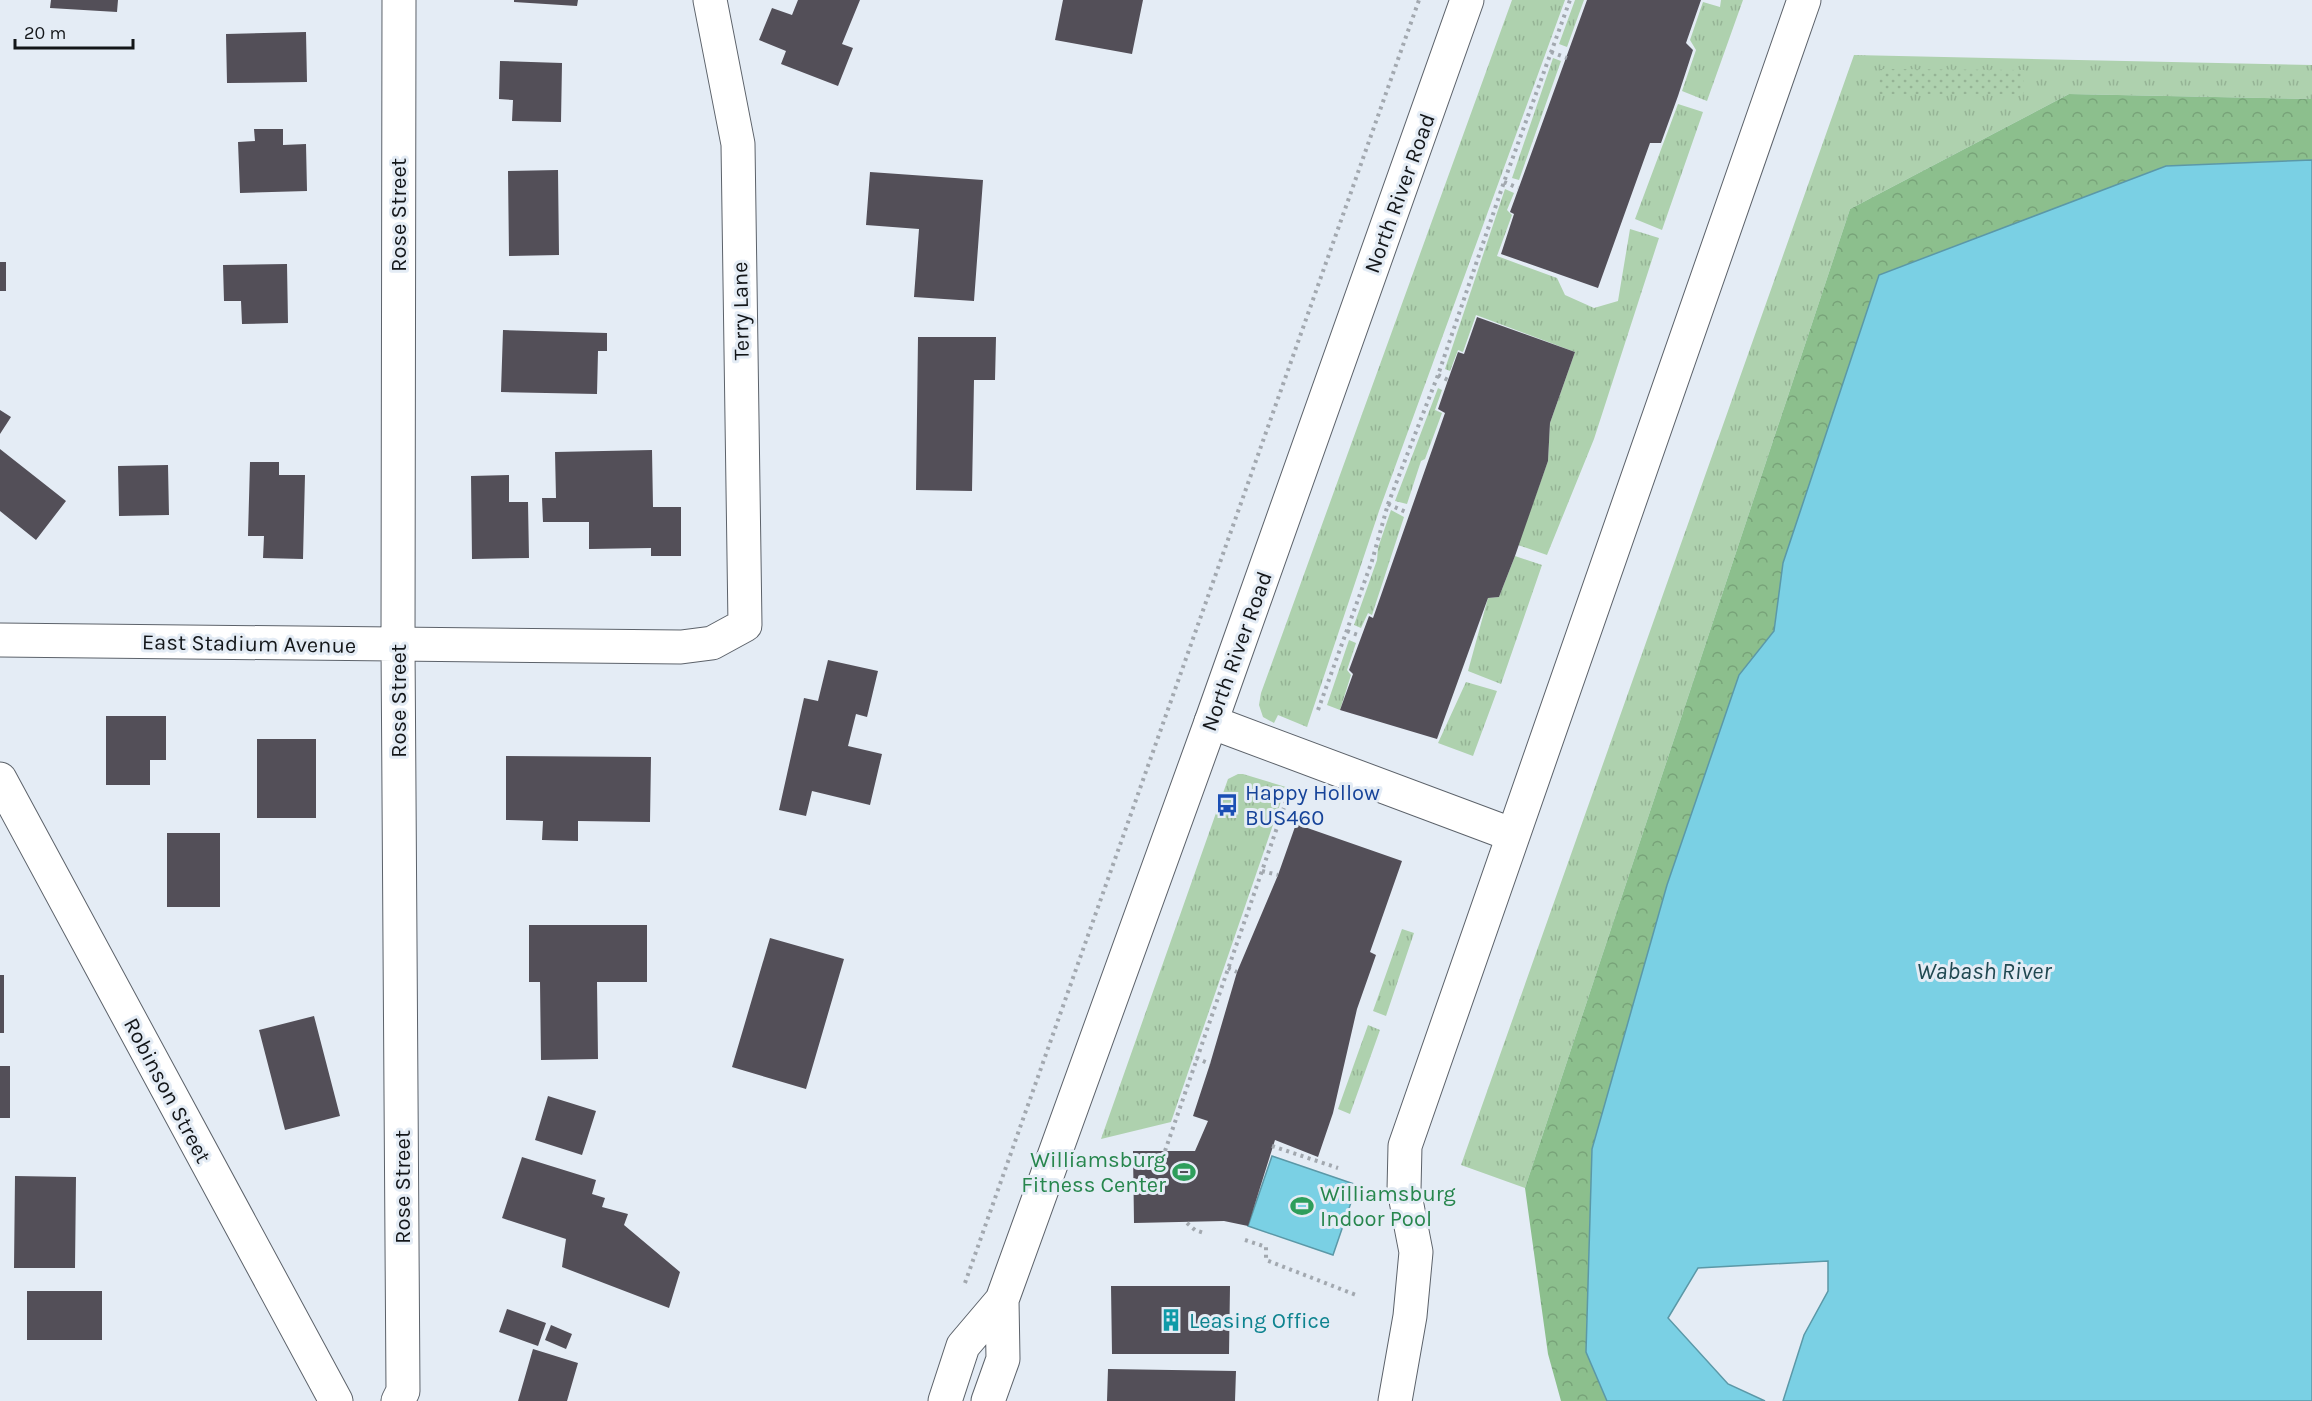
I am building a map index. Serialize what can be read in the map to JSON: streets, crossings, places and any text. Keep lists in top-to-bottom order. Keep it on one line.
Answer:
{"streets":{"street":["North River Road","Rose Street","Terry Lane","East Stadium Avenue","Robinson Street"]},"crossings":[["Rose Street","East Stadium Avenue"],["Terry Lane","East Stadium Avenue"]],"water":["Wabash River"],"places":{"bus stop":["Happy Hollow BUS460"],"sports":["Williamsburg Fitness Center","Williamsburg Indoor Pool"],"building":["Leasing Office"]},"scale_bar":"20 m"}
